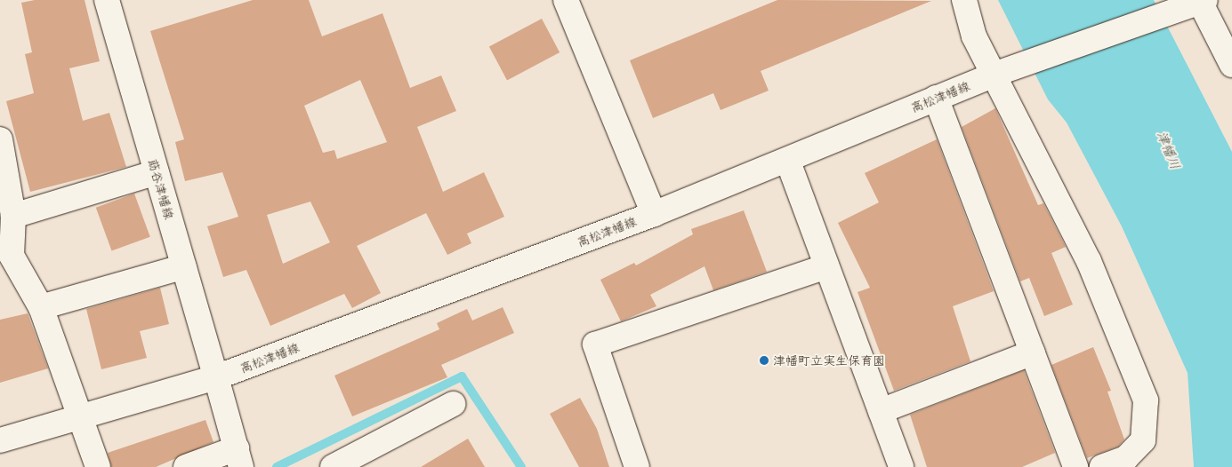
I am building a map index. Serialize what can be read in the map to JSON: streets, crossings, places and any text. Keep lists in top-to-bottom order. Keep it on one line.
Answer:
{"streets":{"street":["高松津幡線","莇谷津幡線"]},"crossings":[["高松津幡線","莇谷津幡線"]],"water":["津幡川"],"places":["津幡町立実生保育園"]}
